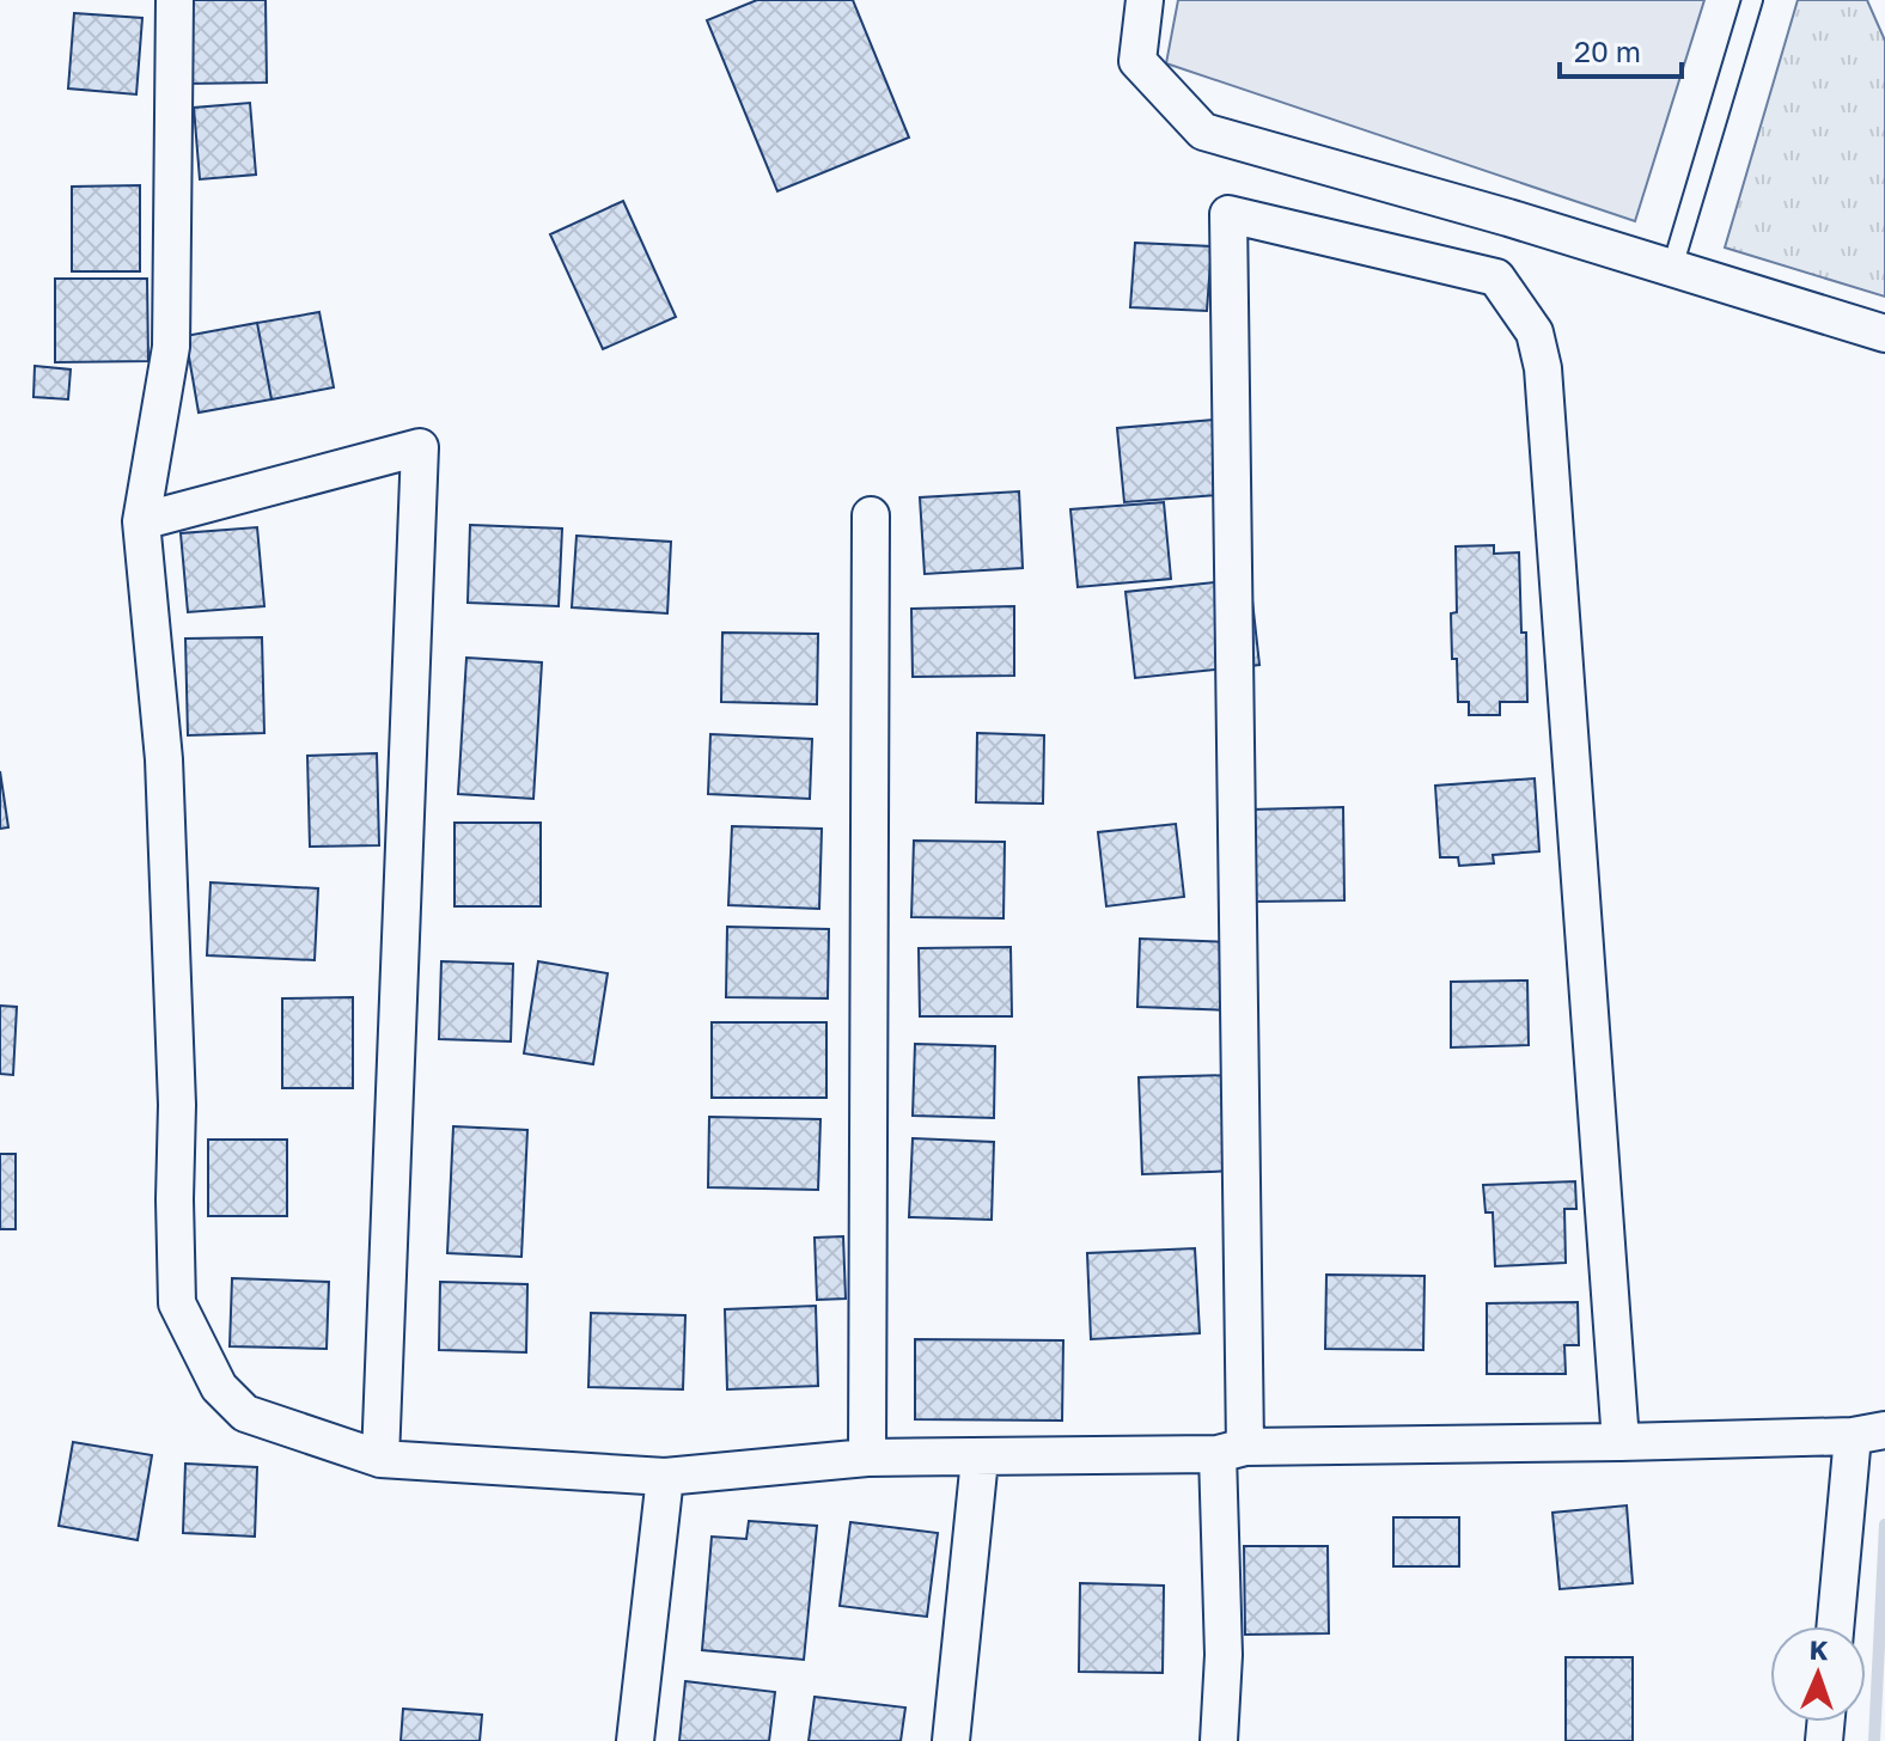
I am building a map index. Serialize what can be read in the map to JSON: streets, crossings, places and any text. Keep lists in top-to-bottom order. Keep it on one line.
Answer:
{"scale_bar":"20 m","north":"top"}
